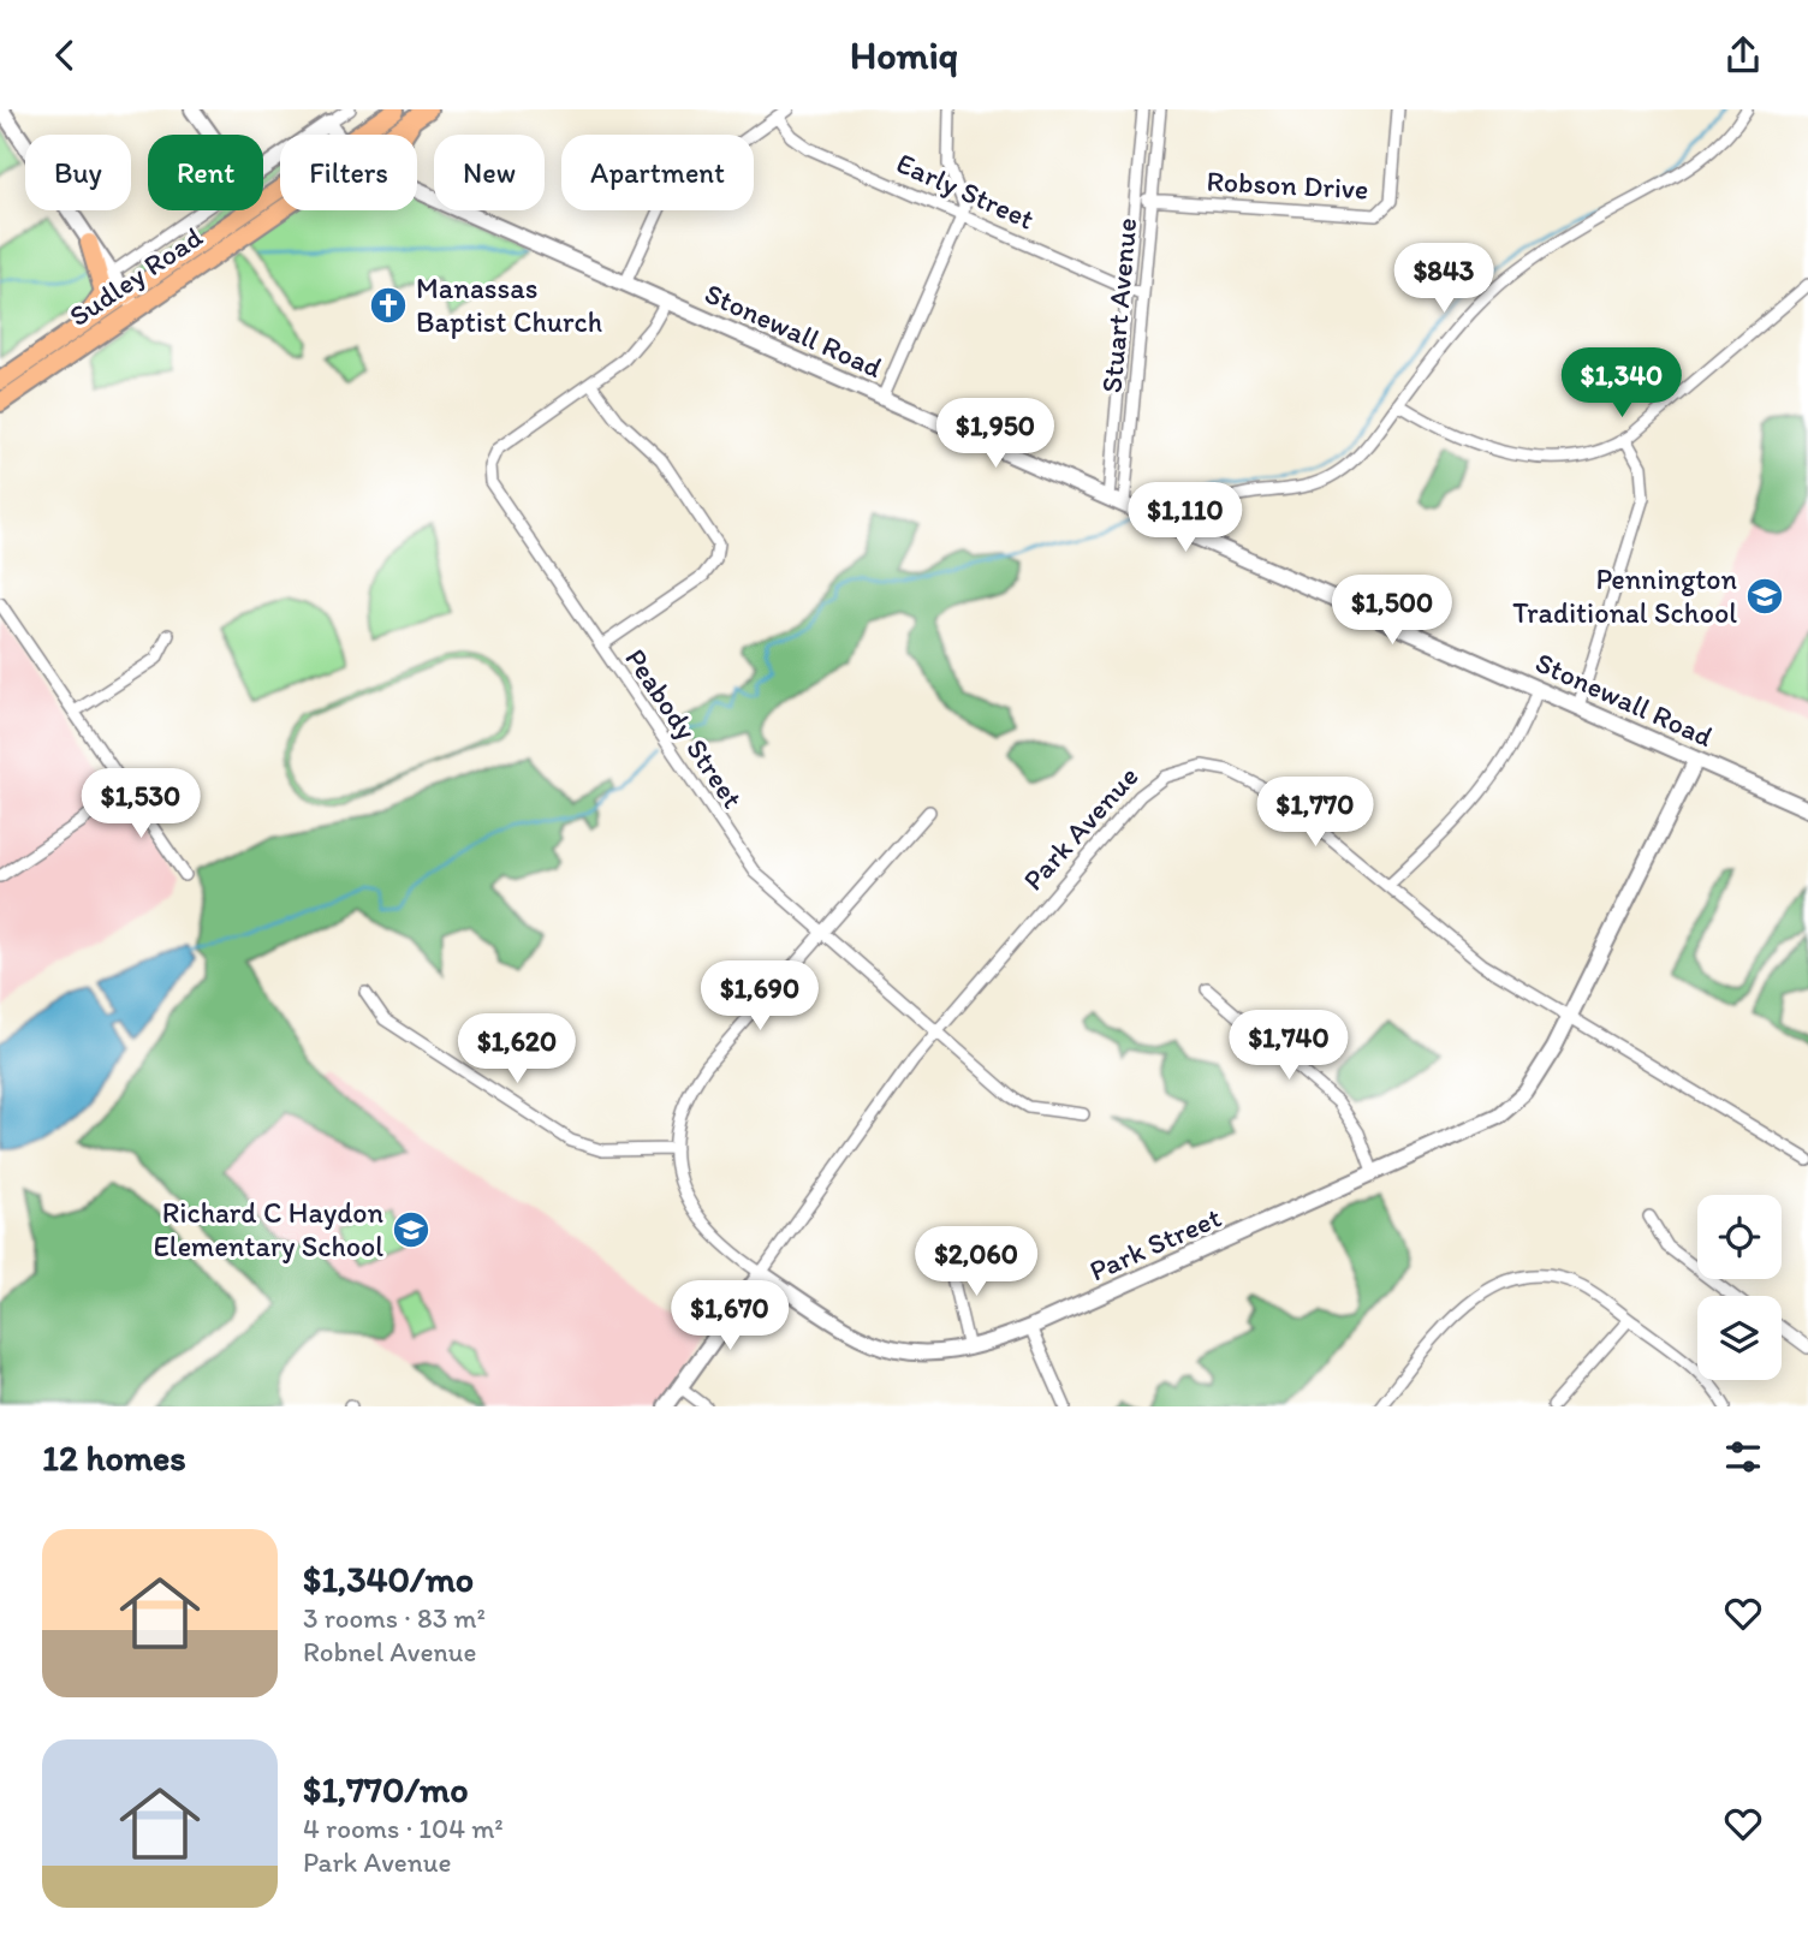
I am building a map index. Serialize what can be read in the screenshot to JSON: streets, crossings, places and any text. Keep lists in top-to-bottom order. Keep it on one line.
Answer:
{"streets":{"main road":["Sudley Road"],"street":["Robson Drive","Early Street","Stuart Avenue","Stonewall Road","Peabody Street","Park Avenue","Park Street"]},"crossings":[["Robson Drive","Stuart Avenue"],["Early Street","Stuart Avenue"],["Stuart Avenue","Stonewall Road"],["Stonewall Road","Peabody Street"],["Stonewall Road","Park Street"],["Peabody Street","Park Avenue"],["Peabody Street","Park Street"],["Park Avenue","Park Street"]],"places":{"church":["Manassas Baptist Church"],"school or university":["Pennington Traditional School","Richard C Haydon Elementary School"]},"page":{"header":"Homiq","chip":["Buy","Rent","Filters","New","Apartment"],"price":["$843","$1,340","$1,950","$1,110","$1,500","$1,530","$1,770","$1,690","$1,740","$1,620","$2,060","$1,670"],"heading":"12 homes","list":[{"name":"$1,340/mo","note":"3 rooms · 83 m² · Robnel Avenue"},{"name":"$1,770/mo","note":"4 rooms · 104 m² · Park Avenue"}]}}
